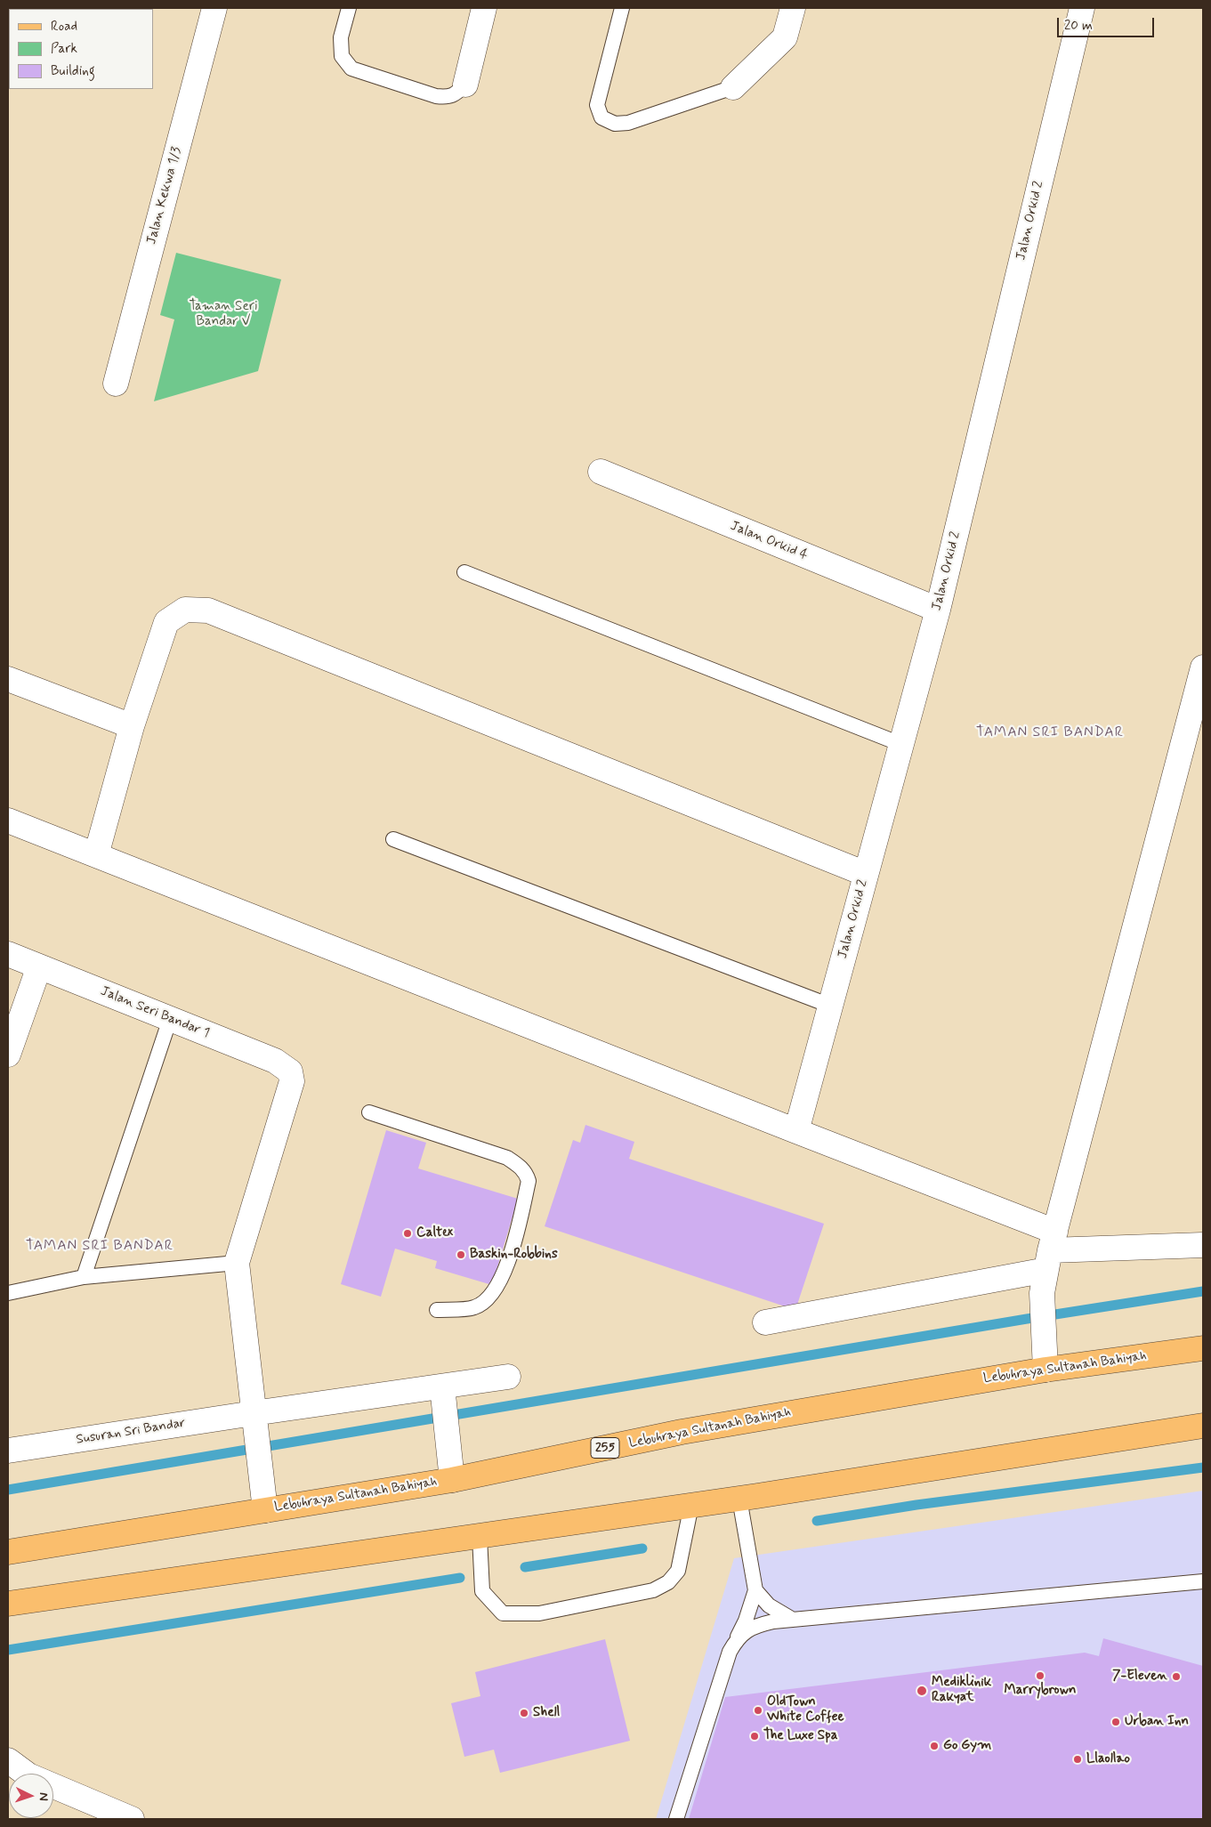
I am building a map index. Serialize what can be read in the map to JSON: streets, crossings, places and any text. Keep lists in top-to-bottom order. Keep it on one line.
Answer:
{"streets":{"main road":["Lebuhraya Sultanah Bahiyah","255"],"street":["Jalan Kekwa 1/3","Jalan Orkid 2","Jalan Orkid 4","Jalan Seri Bandar 1","Susuran Sri Bandar"]},"crossings":[["Jalan Orkid 2","Jalan Orkid 4"]],"districts":["TAMAN SRI BANDAR","TAMAN SRI BANDAR"],"parks":["Taman Seri Bandar V"],"places":["Caltex","Baskin-Robbins","Marrybrown","7-Eleven","Mediklinik Rakyat","OldTown White Coffee","Shell","Urban Inn","The Luxe Spa","Go Gym","Llaollao"],"legend":["Road","Park","Building"],"scale_bar":"20 m","north":"right"}
